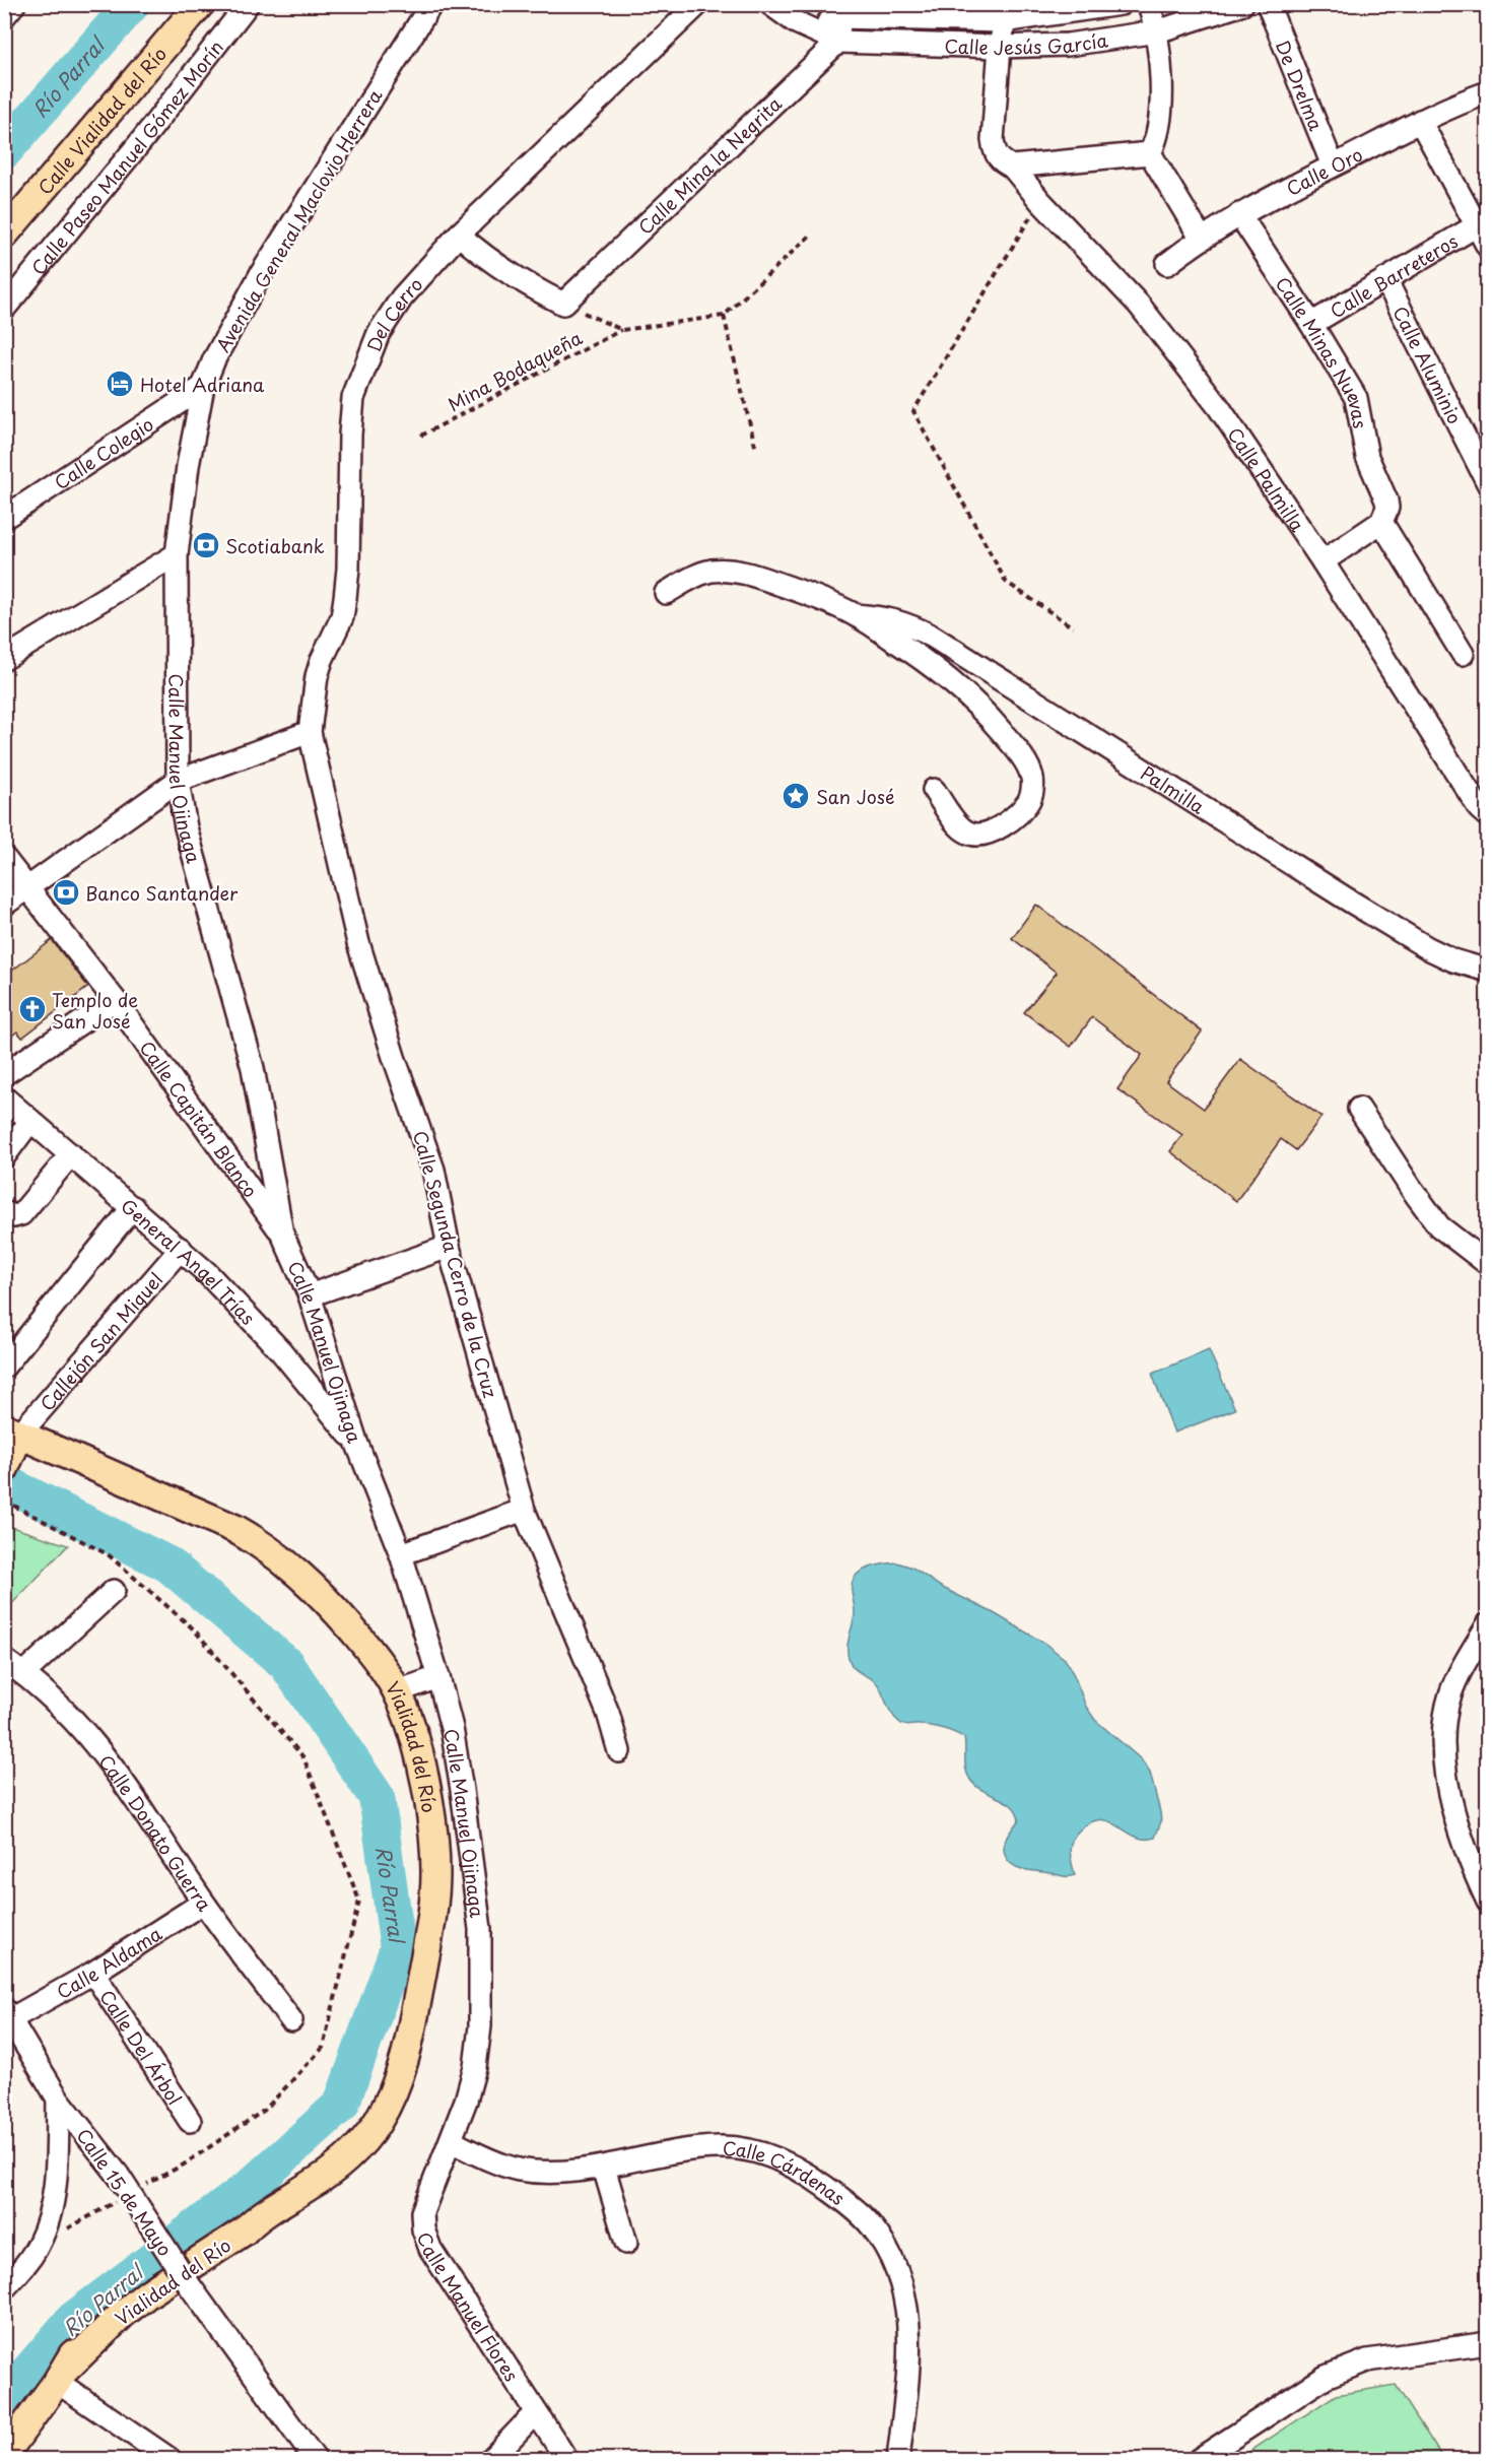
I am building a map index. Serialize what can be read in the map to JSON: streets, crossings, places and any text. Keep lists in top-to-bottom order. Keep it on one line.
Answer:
{"streets":{"main road":["Calle Vialidad del Río","Vialidad del Río"],"street":["Calle Jesús García","De Drelma","Calle Paseo Manuel Gómez Morín","Calle Mina la Negrita","Calle Oro","Avenida General Maclovio Herrera","Calle Barreteros","Del Cerro","Calle Minas Nuevas","Calle Aluminio","Calle Colegio","Calle Palmilla","Calle Manuel Ojinaga","Palmilla","Calle Capitán Blanco","General Angel Trías","Calle Segunda Cerro de la Cruz","Callejón San Miguel","Calle Donato Guerra","Calle Aldama","Calle Del Árbol","Calle Cárdenas","Calle 15 de Mayo","Calle Manuel Flores"],"path":["Mina Bodaqueña"]},"crossings":[["Calle Jesús García","Calle Mina la Negrita"],["Calle Jesús García","Calle Palmilla"],["De Drelma","Calle Oro"],["Calle Oro","Calle Minas Nuevas"],["Avenida General Maclovio Herrera","Calle Colegio"],["Avenida General Maclovio Herrera","Calle Manuel Ojinaga"],["Calle Barreteros","Calle Minas Nuevas"],["Calle Barreteros","Calle Aluminio"],["Del Cerro","Calle Segunda Cerro de la Cruz"],["Calle Manuel Ojinaga","Calle Capitán Blanco"],["Calle Manuel Ojinaga","General Angel Trías"],["Calle Manuel Ojinaga","Calle Cárdenas"],["Calle Manuel Ojinaga","Calle Manuel Flores"],["General Angel Trías","Callejón San Miguel"],["Callejón San Miguel","Vialidad del Río"],["Calle Donato Guerra","Calle Aldama"],["Calle Aldama","Calle Del Árbol"],["Calle Aldama","Calle 15 de Mayo"],["Calle Cárdenas","Calle Manuel Flores"]],"water":["Río Parral"],"places":{"hotel":["Hotel Adriana"],"bank":["Scotiabank","Banco Santander"],"place":["San José"],"church":["Templo de San José"]}}
